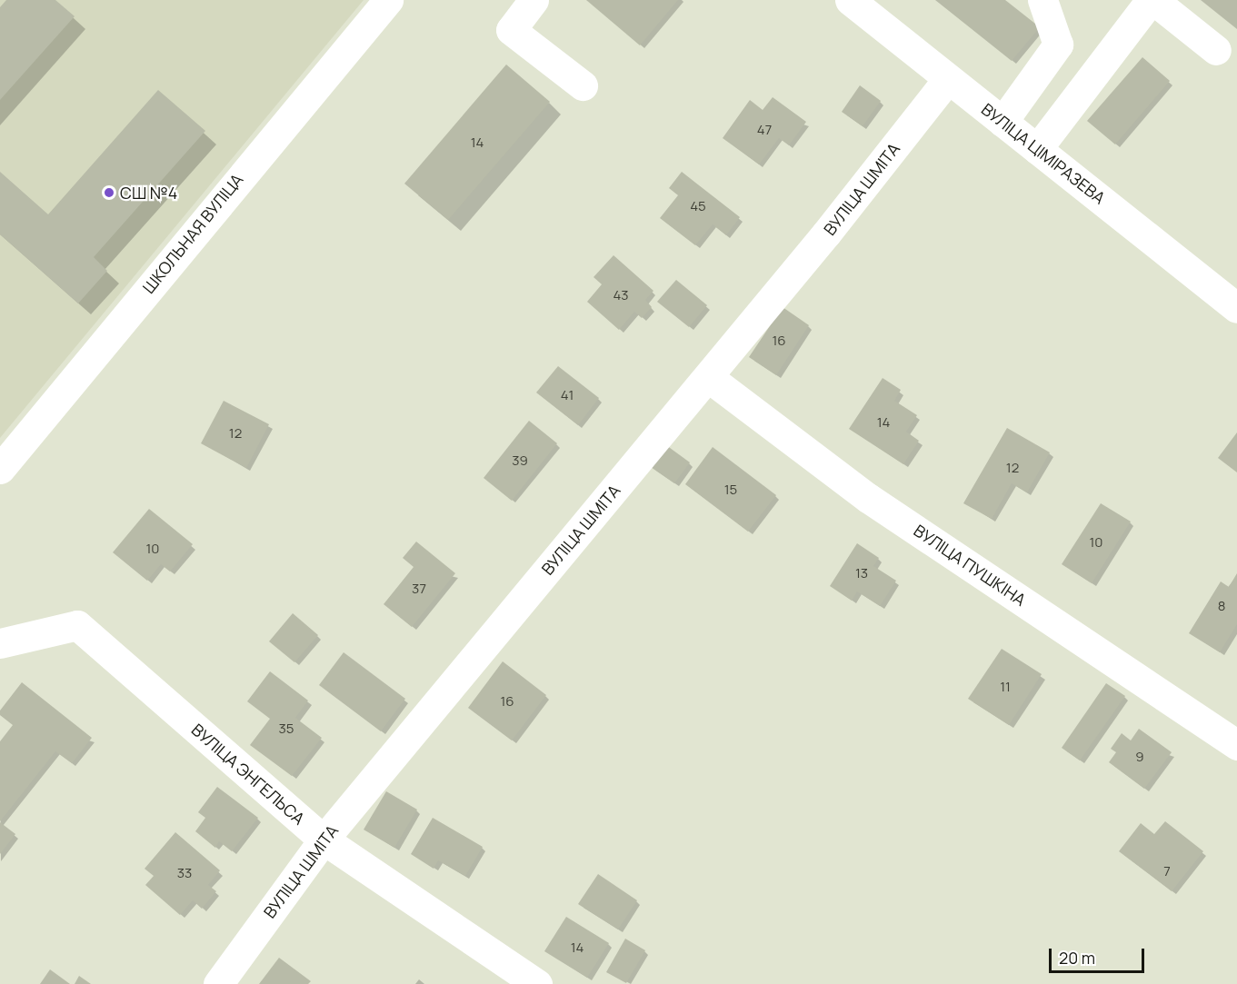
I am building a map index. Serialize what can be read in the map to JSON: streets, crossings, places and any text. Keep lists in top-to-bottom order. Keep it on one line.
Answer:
{"streets":{"street":["ВУЛІЦА ЦІМІРАЗЕВА","ВУЛІЦА ШМІТА","ШКОЛЬНАЯ ВУЛІЦА","ВУЛІЦА ПУШКІНА","ВУЛІЦА ЭНГЕЛЬСА"]},"crossings":[["ВУЛІЦА ЦІМІРАЗЕВА","ВУЛІЦА ШМІТА"],["ВУЛІЦА ШМІТА","ВУЛІЦА ПУШКІНА"],["ВУЛІЦА ШМІТА","ВУЛІЦА ЭНГЕЛЬСА"]],"places":["СШ №4"],"house_numbers":["47","14","45","43","16","41","14","12","39","12","15","10","10","13","37","8","11","16","35","9","7","33","14"],"scale_bar":"20 m"}
